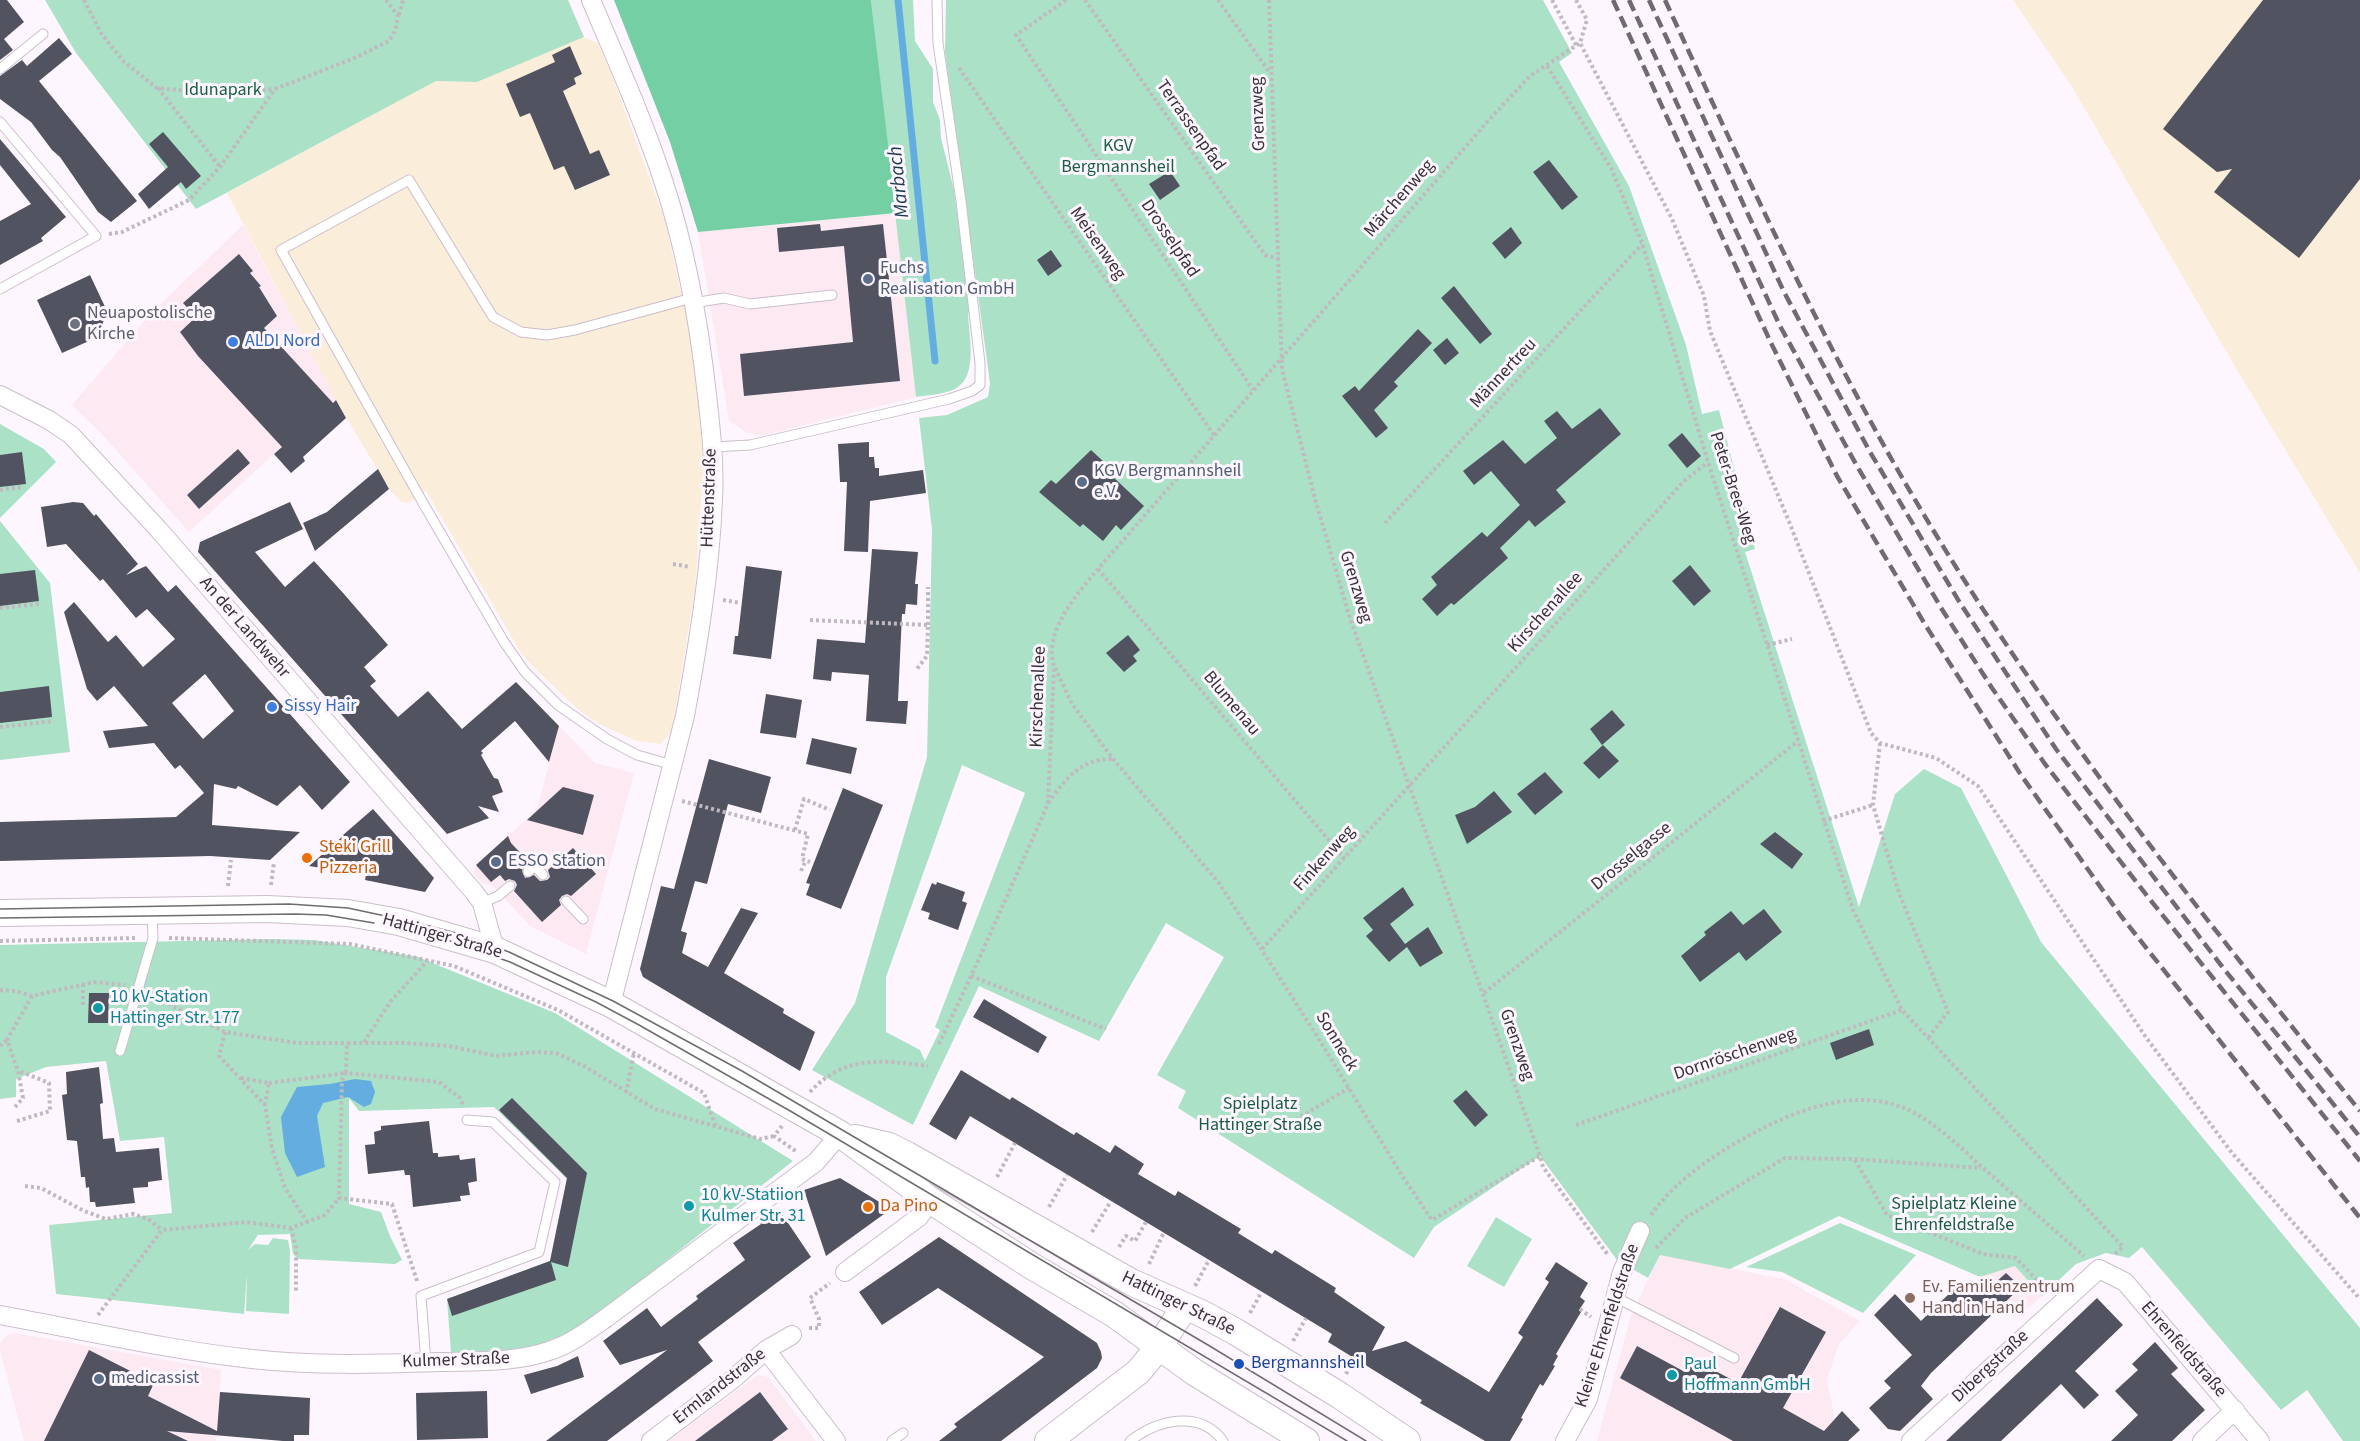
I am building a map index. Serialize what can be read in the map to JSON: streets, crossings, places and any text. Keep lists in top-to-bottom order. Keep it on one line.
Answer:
{"streets":{"main road":["Hattinger Straße"],"street":["Hüttenstraße","An der Landwehr","Kleine Ehrenfeldstraße","Ehrenfeldstraße","Kulmer Straße","Dibergstraße","Ermlandstraße"],"path":["Grenzweg","Terrassenpfad","Märchenweg","Drosselpfad","Meisenweg","Männertreu","Peter-Bree-Weg","Kirschenallee","Blumenau","Drosselgasse","Finkenweg","Sonneck","Dornröschenweg"]},"crossings":[["Grenzweg","Terrassenpfad"],["Grenzweg","Märchenweg"],["Grenzweg","Kirschenallee"],["Grenzweg","Drosselgasse"],["Grenzweg","Finkenweg"],["Grenzweg","Sonneck"],["Märchenweg","Peter-Bree-Weg"],["Märchenweg","Kirschenallee"],["Drosselpfad","Kirschenallee"],["Meisenweg","Kirschenallee"],["Männertreu","Peter-Bree-Weg"],["Peter-Bree-Weg","Kirschenallee"],["Peter-Bree-Weg","Drosselgasse"],["Peter-Bree-Weg","Dornröschenweg"],["Peter-Bree-Weg","Kleine Ehrenfeldstraße"],["Peter-Bree-Weg","Ehrenfeldstraße"],["Peter-Bree-Weg","Dibergstraße"],["Hüttenstraße","Hattinger Straße"],["Kirschenallee","Blumenau"],["Kirschenallee","Finkenweg"],["Kirschenallee","Sonneck"],["An der Landwehr","Hattinger Straße"],["Blumenau","Finkenweg"],["Finkenweg","Sonneck"],["Hattinger Straße","Kulmer Straße"],["Kleine Ehrenfeldstraße","Ehrenfeldstraße"],["Kleine Ehrenfeldstraße","Dibergstraße"],["Ehrenfeldstraße","Dibergstraße"]],"water":["Marbach"],"parks":["Idunapark","KGV Bergmannsheil","Spielplatz Hattinger Straße","Spielplatz Kleine Ehrenfeldstraße"],"places":["Fuchs Realisation GmbH","Neuapostolische Kirche","ALDI Nord","KGV Bergmannsheil e.V.","Sissy Hair","Steki Grill Pizzeria","ESSO Station","10 kV-Station Hattinger Str. 177","10 kV-Statiion Kulmer Str. 31","Da Pino","Ev. Familienzentrum Hand in Hand","Bergmannsheil","Paul Hoffmann GmbH","medicassist"]}
